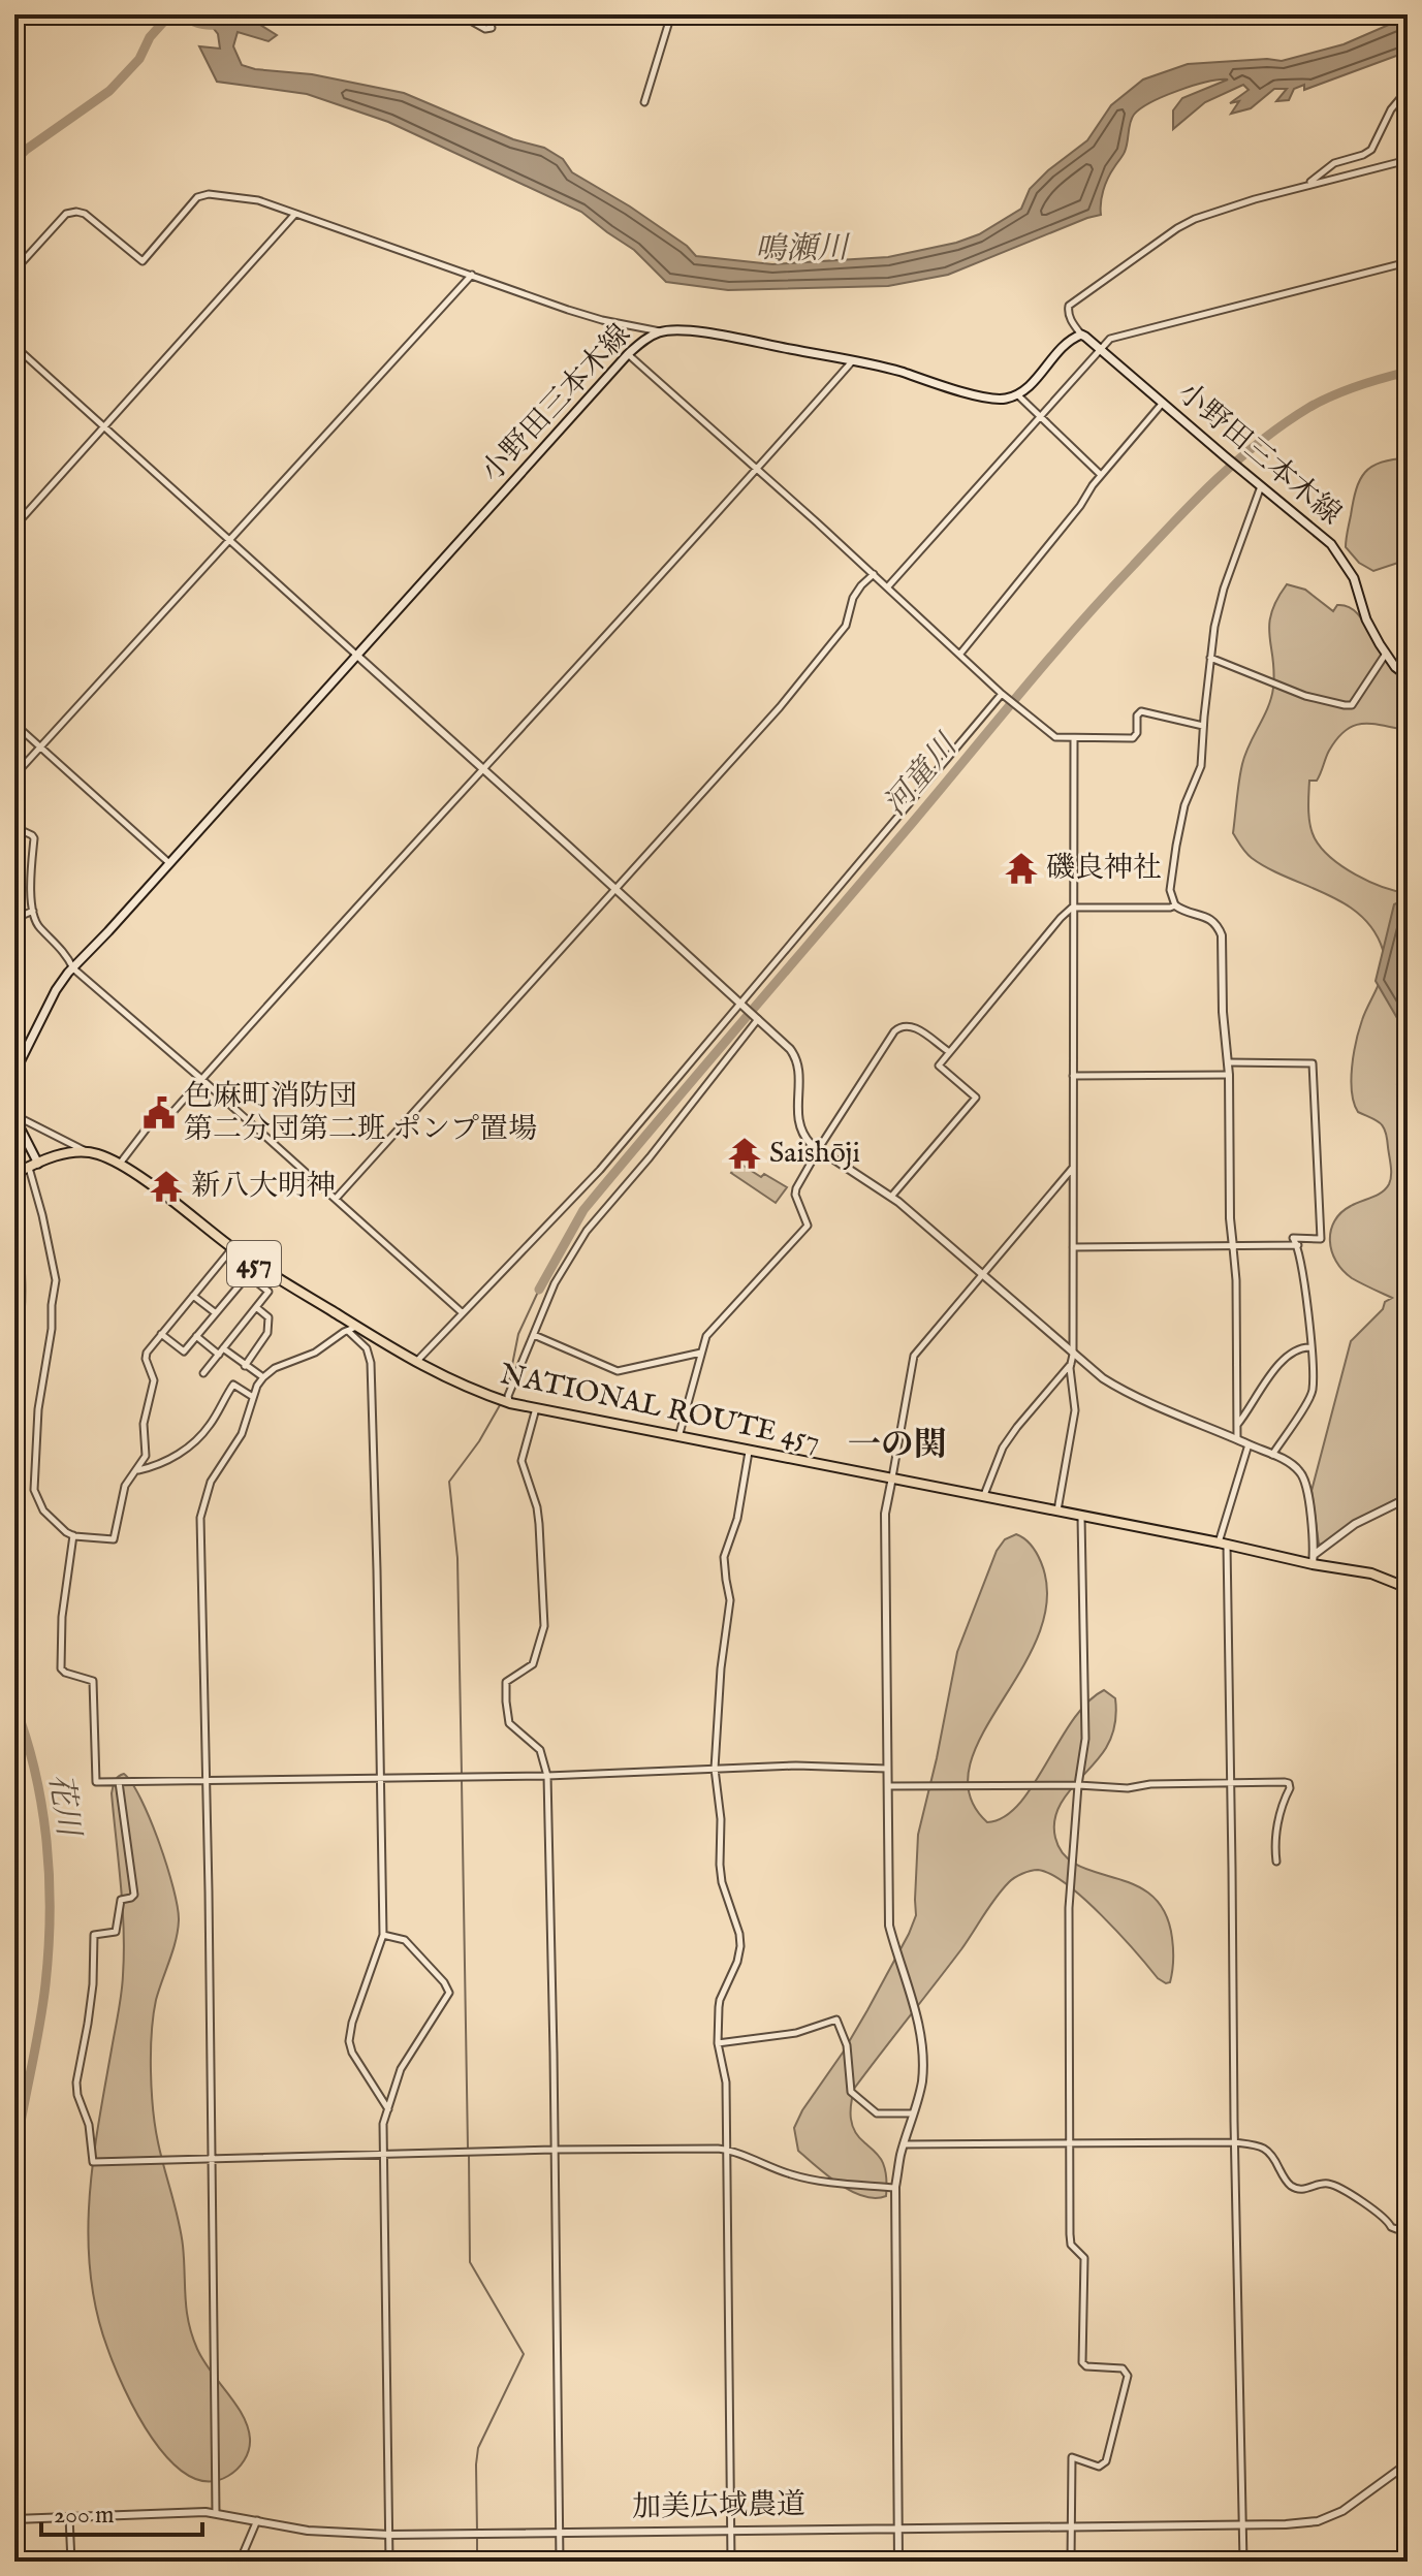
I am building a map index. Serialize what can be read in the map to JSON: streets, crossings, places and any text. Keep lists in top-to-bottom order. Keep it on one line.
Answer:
{"streets":{"highway":["457","NATIONAL ROUTE 457"],"main road":["小野田三本木線"],"street":["加美広域農道"]},"districts":["一の関"],"water":["鳴瀬川","河童川","花川"],"places":{"temple":["磯良神社","Saishōji","新八大明神"],"public building":["色麻町消防団 第二分団第二班 ポンプ置場"]},"scale_bar":"200 m"}
